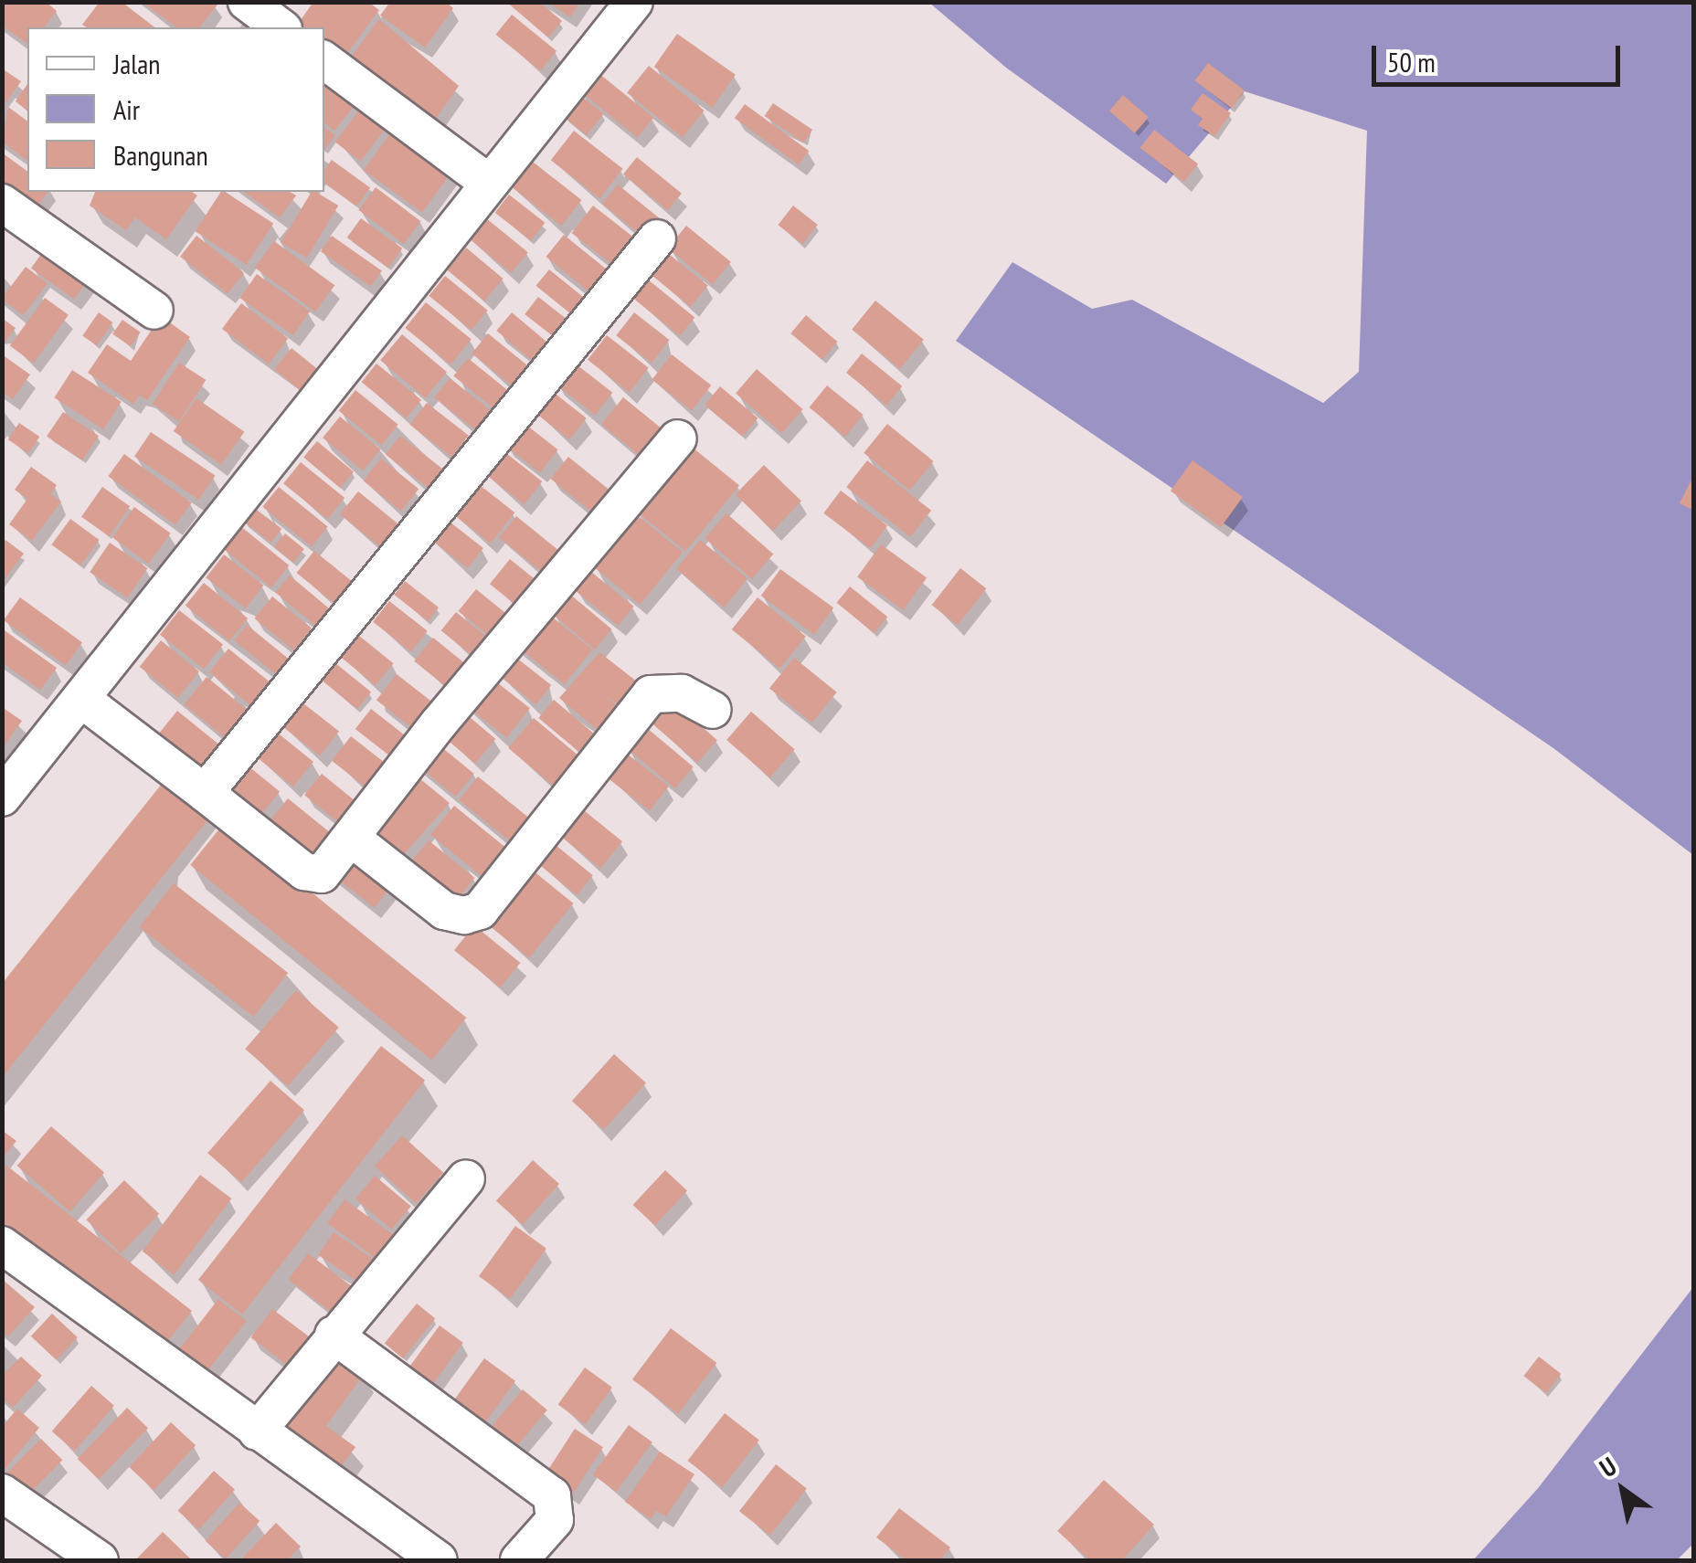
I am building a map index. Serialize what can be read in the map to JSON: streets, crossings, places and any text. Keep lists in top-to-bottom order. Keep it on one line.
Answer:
{"legend":["Jalan","Air","Bangunan"],"scale_bar":"50 m","north":"top left"}
